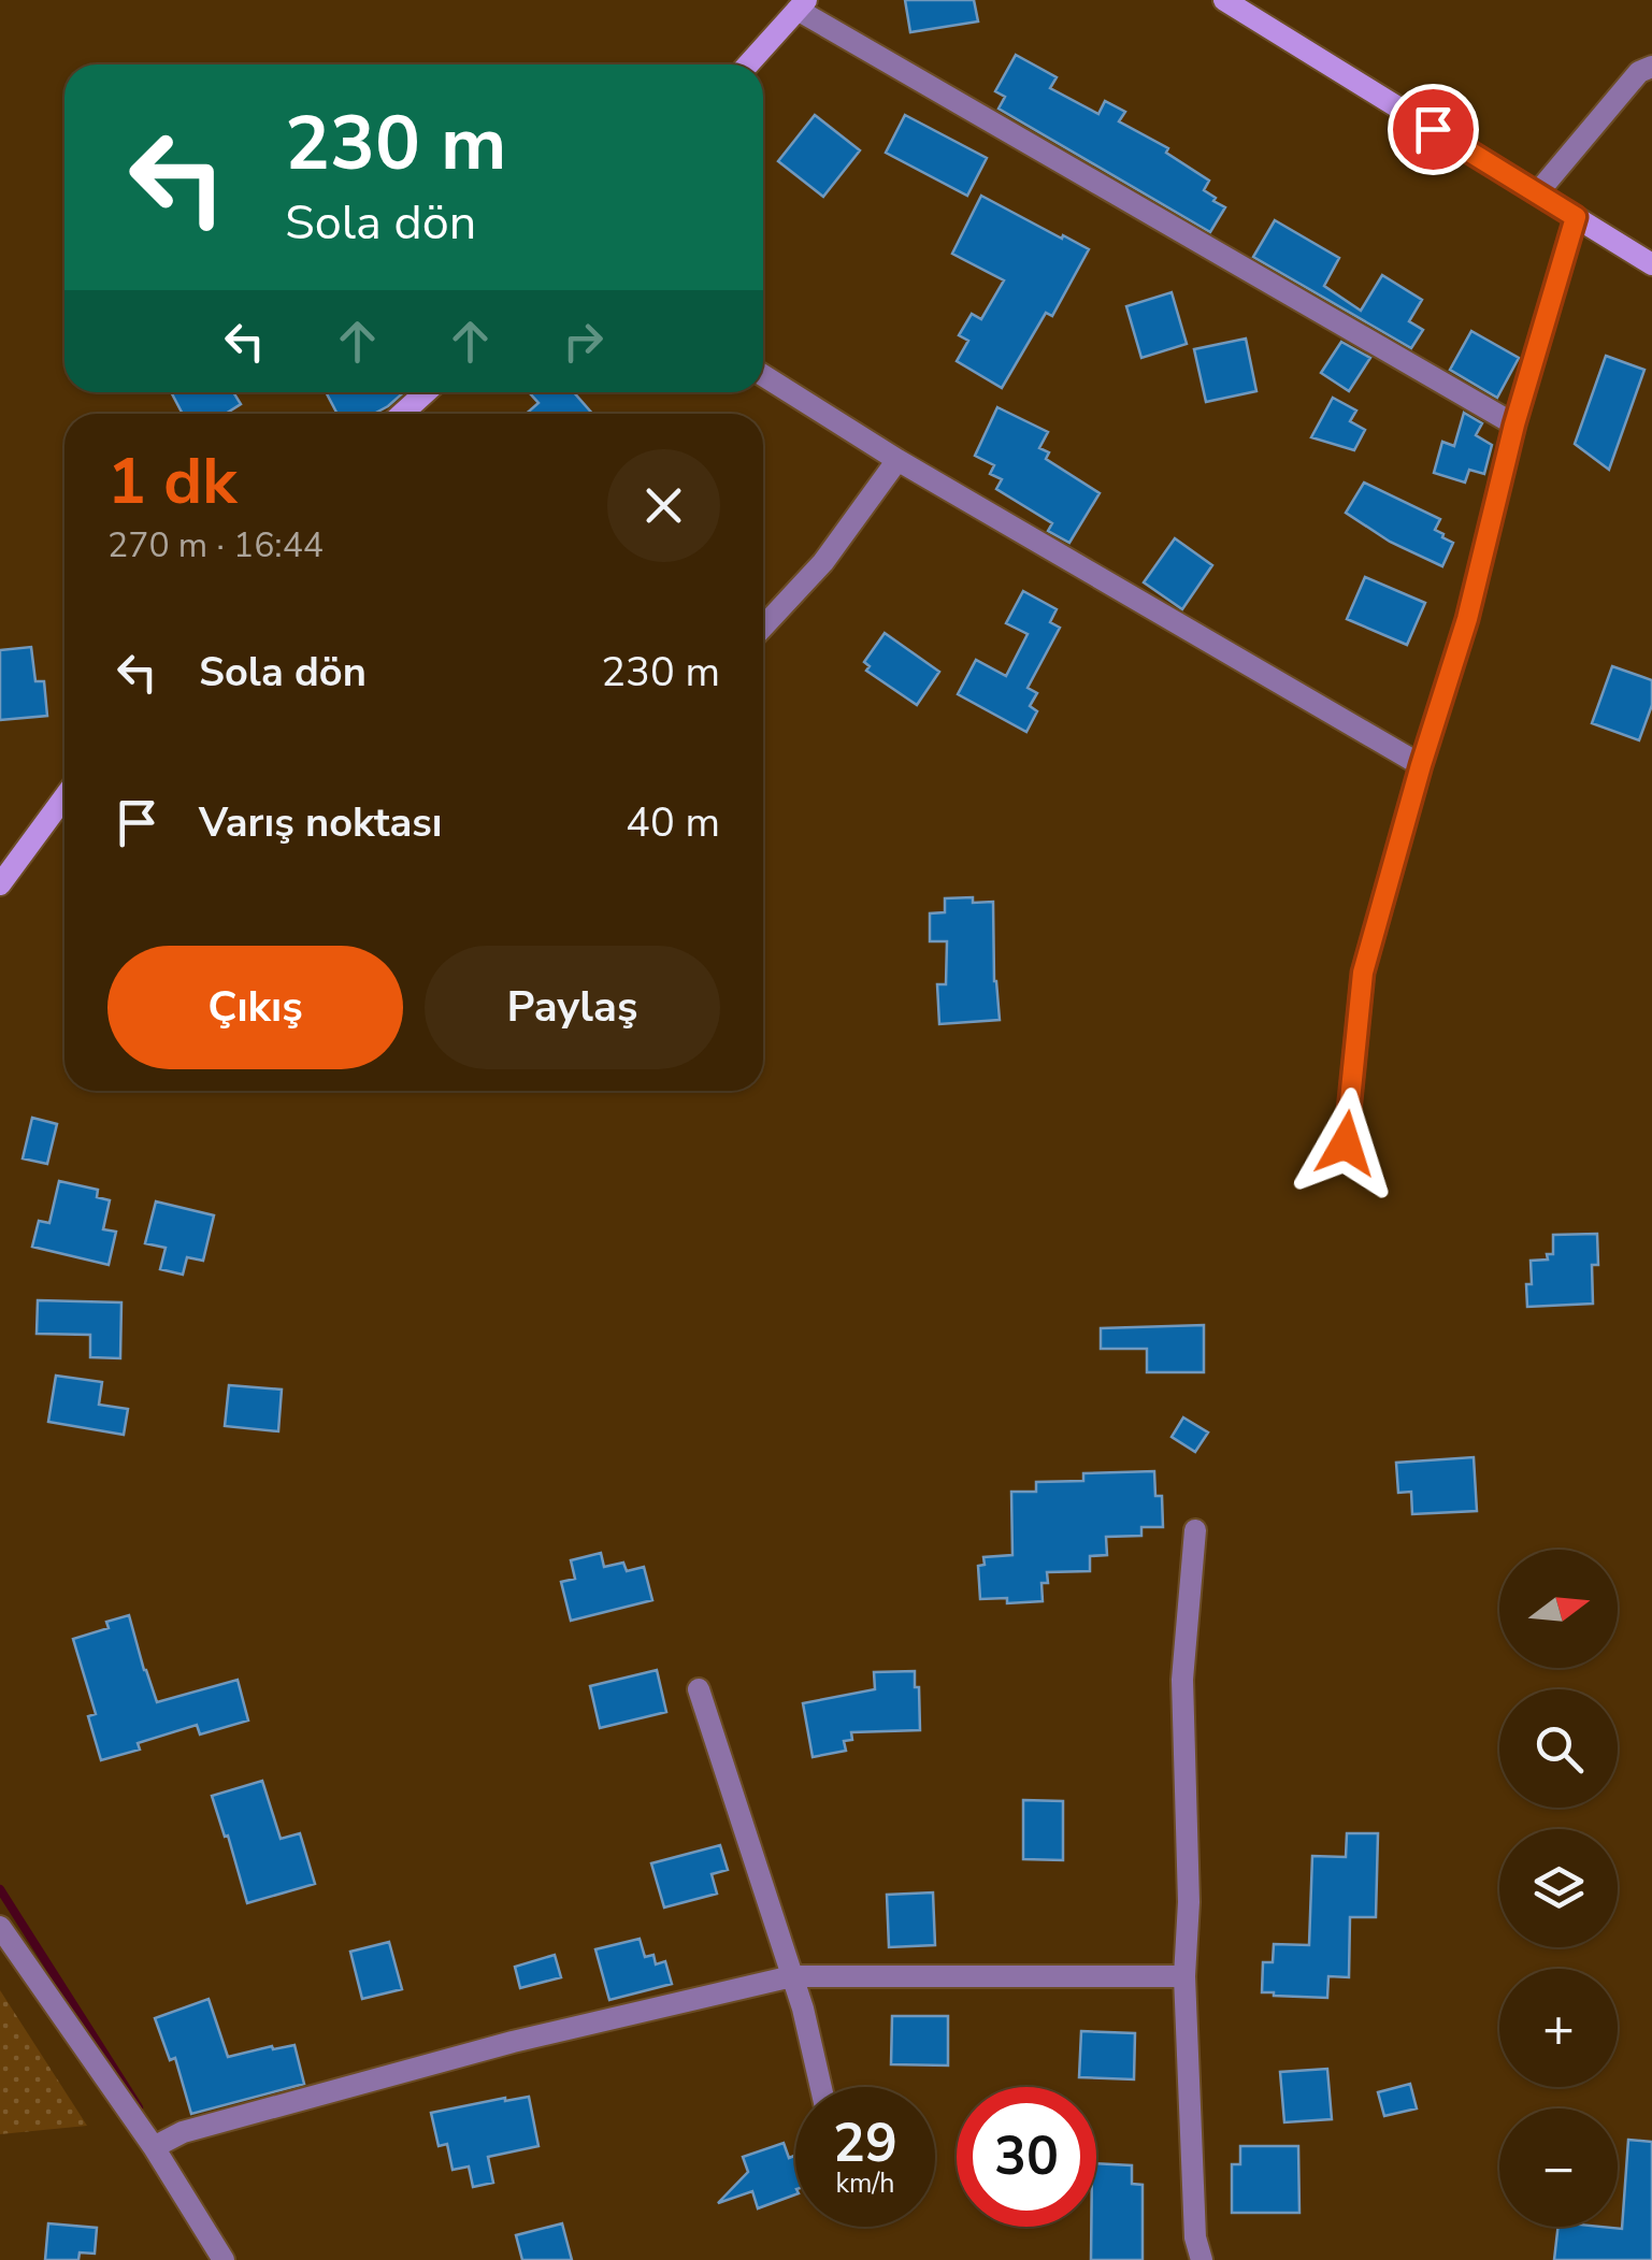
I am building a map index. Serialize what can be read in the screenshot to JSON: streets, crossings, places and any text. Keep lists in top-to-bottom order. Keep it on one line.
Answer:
{"north":"right","page":{"turn":["230 m","Sola dön"],"heading":["1 dk","270 m · 16:44"],"list":[{"name":"Sola dön","value":"230 m"},{"name":"Varış noktası","value":"40 m"}],"buttons":["Çıkış","Paylaş"],"map_buttons":["+","−"],"speed":"29 km/h","limit":"30"}}
